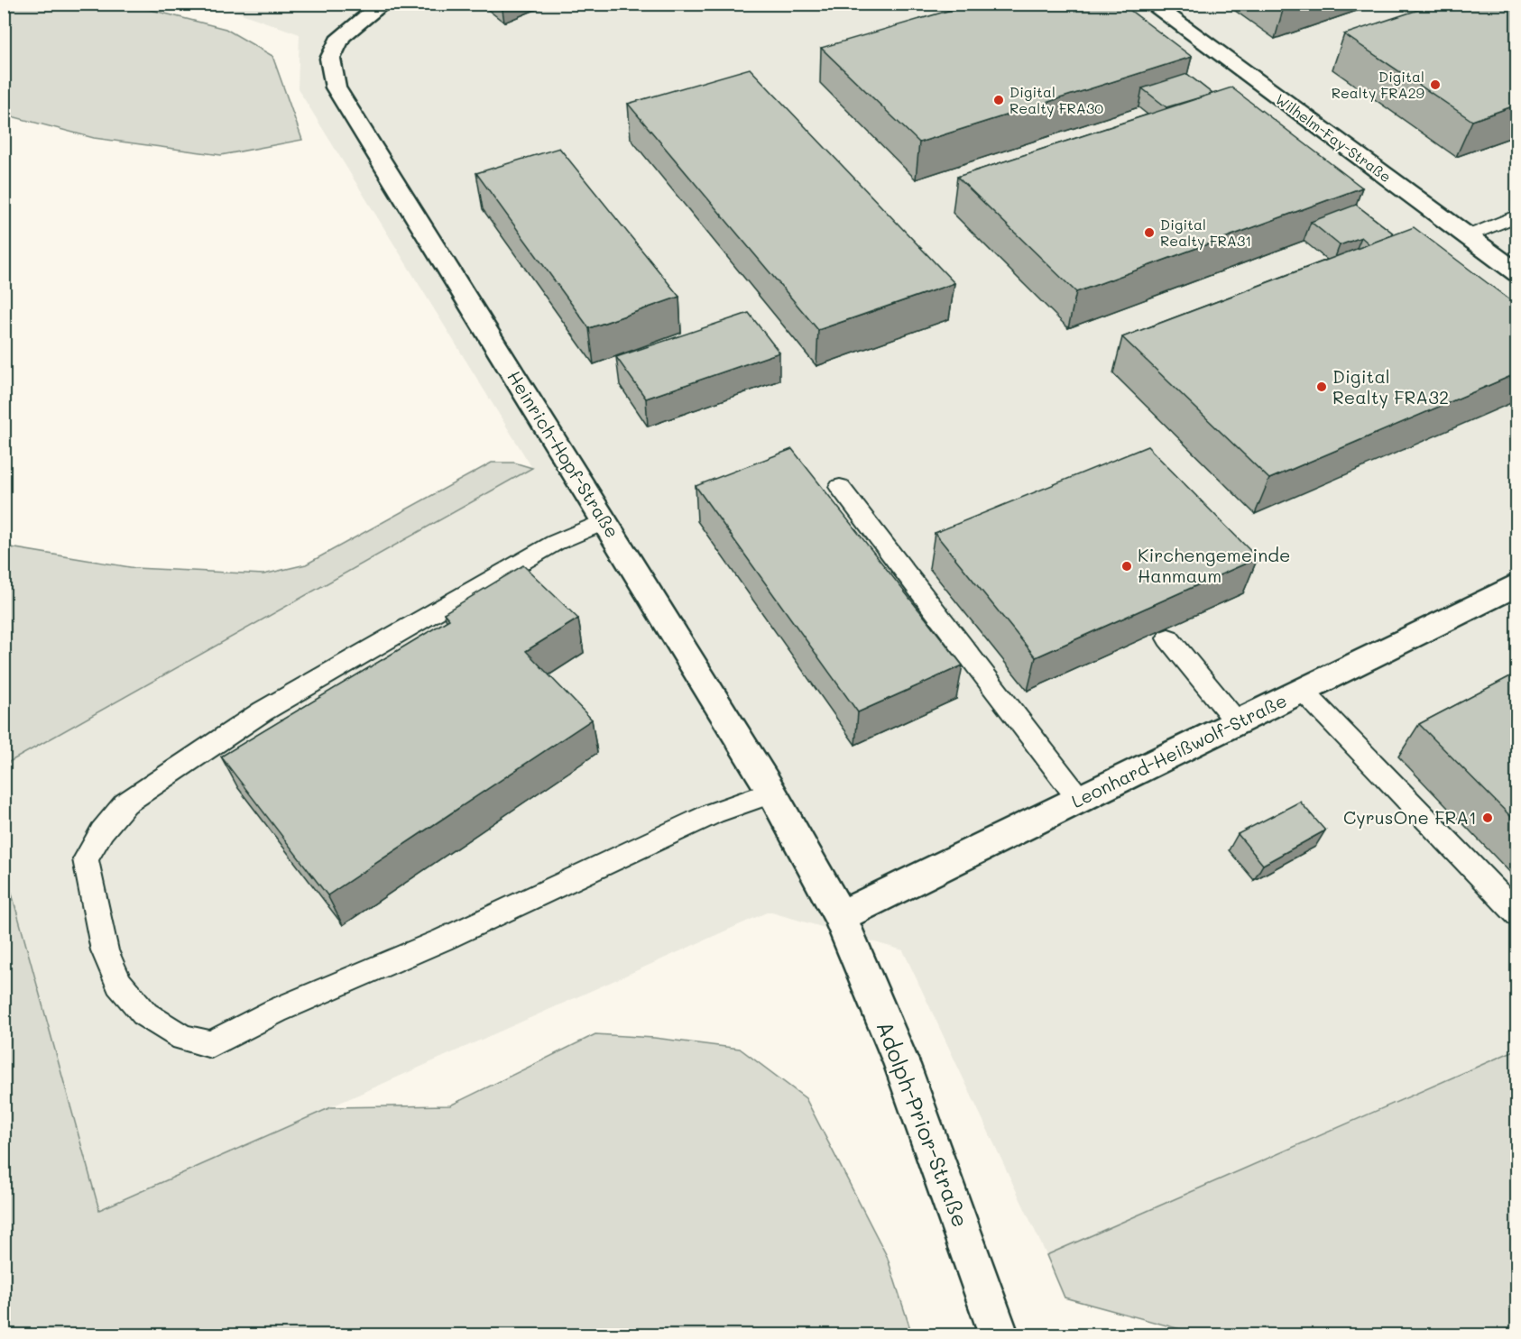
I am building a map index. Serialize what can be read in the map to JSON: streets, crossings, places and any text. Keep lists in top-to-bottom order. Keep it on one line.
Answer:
{"streets":{"street":["Wilhelm-Fay-Straße","Heinrich-Hopf-Straße","Leonhard-Heißwolf-Straße","Adolph-Prior-Straße"]},"crossings":[["Heinrich-Hopf-Straße","Leonhard-Heißwolf-Straße"],["Heinrich-Hopf-Straße","Adolph-Prior-Straße"],["Leonhard-Heißwolf-Straße","Adolph-Prior-Straße"]],"places":["Digital Realty FRA29","Digital Realty FRA30","Digital Realty FRA31","Digital Realty FRA32","Kirchengemeinde Hanmaum","CyrusOne FRA1"]}
